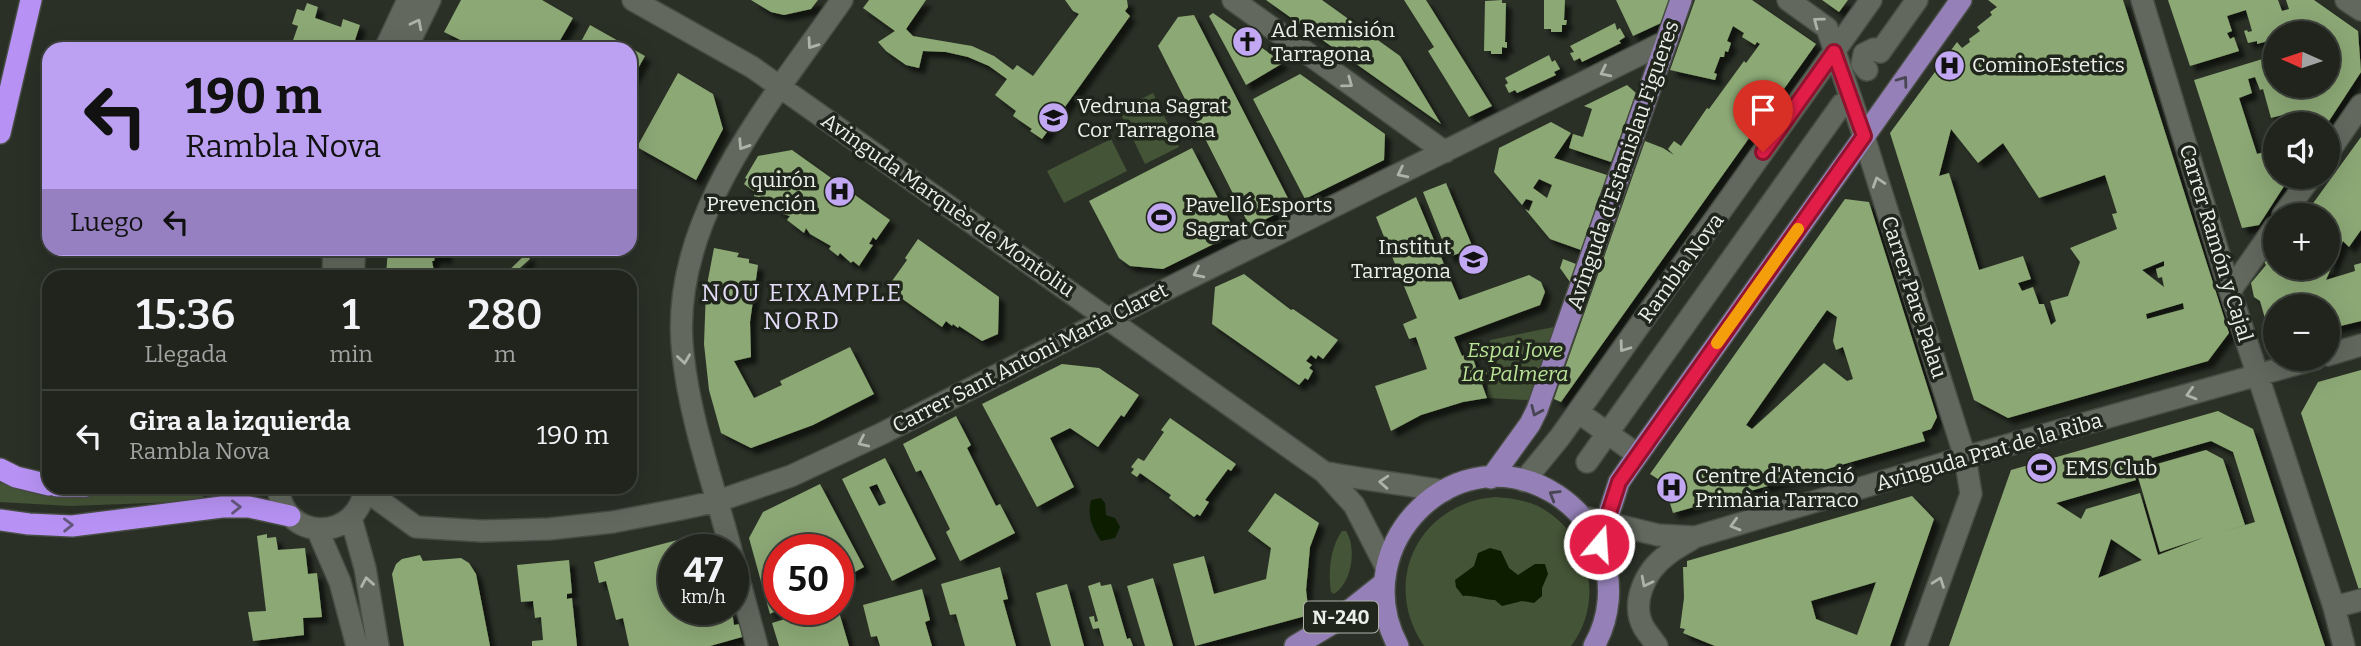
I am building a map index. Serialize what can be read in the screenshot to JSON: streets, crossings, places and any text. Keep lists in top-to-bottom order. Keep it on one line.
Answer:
{"streets":{"main road":["Avinguda d'Estanislau Figueres","N-240"],"street":["Avinguda Marquès de Montoliu","Carrer Ramón y Cajal","Rambla Nova","Carrer Pare Palau","Carrer Sant Antoni Maria Claret","Avinguda Prat de la Riba"]},"crossings":[["Avinguda d'Estanislau Figueres","Carrer Sant Antoni Maria Claret"],["Avinguda Marquès de Montoliu","Carrer Sant Antoni Maria Claret"],["Avinguda Marquès de Montoliu","N-240"],["Carrer Ramón y Cajal","Avinguda Prat de la Riba"],["Carrer Pare Palau","Avinguda Prat de la Riba"]],"one_way":["Carrer Pare Palau","Carrer Sant Antoni Maria Claret","Avinguda Prat de la Riba"],"districts":["NOU EIXAMPLE NORD"],"parks":["Espai Jove La Palmera"],"places":{"church":["Ad Remisión Tarragona"],"hospital":["CominoEstetics","quirón Prevención","Centre d'Atenció Primària Tarraco"],"school or university":["Vedruna Sagrat Cor Tarragona","Institut Tarragona"],"sports":["Pavelló Esports Sagrat Cor","EMS Club"]},"north":"left","page":{"map_buttons":["+","−"],"turn":["190 m","Rambla Nova"],"then":"Luego","eta":["15:36","Llegada","1","min","280","m"],"list":[{"name":"Gira a la izquierda","note":"Rambla Nova","value":"190 m"}],"speed":"47 km/h","limit":"50"}}
